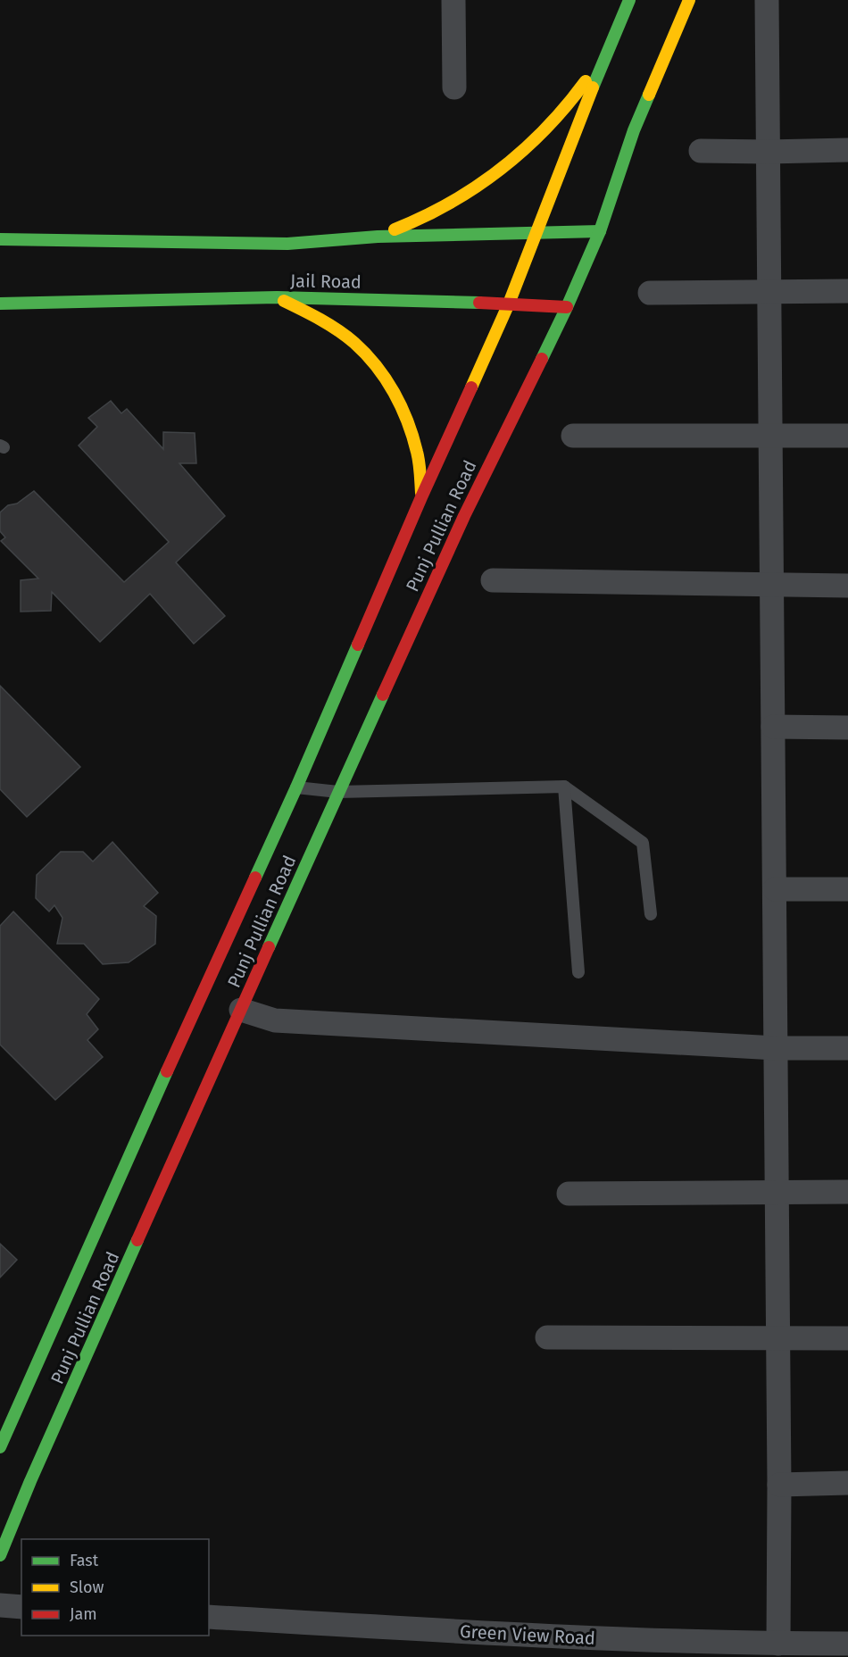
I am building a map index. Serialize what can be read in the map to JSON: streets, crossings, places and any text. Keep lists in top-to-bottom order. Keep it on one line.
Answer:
{"streets":{"main road":["Jail Road","Punj Pullian Road"],"street":["Green View Road"]},"crossings":[["Jail Road","Punj Pullian Road"]],"legend":["Fast","Slow","Jam"]}
